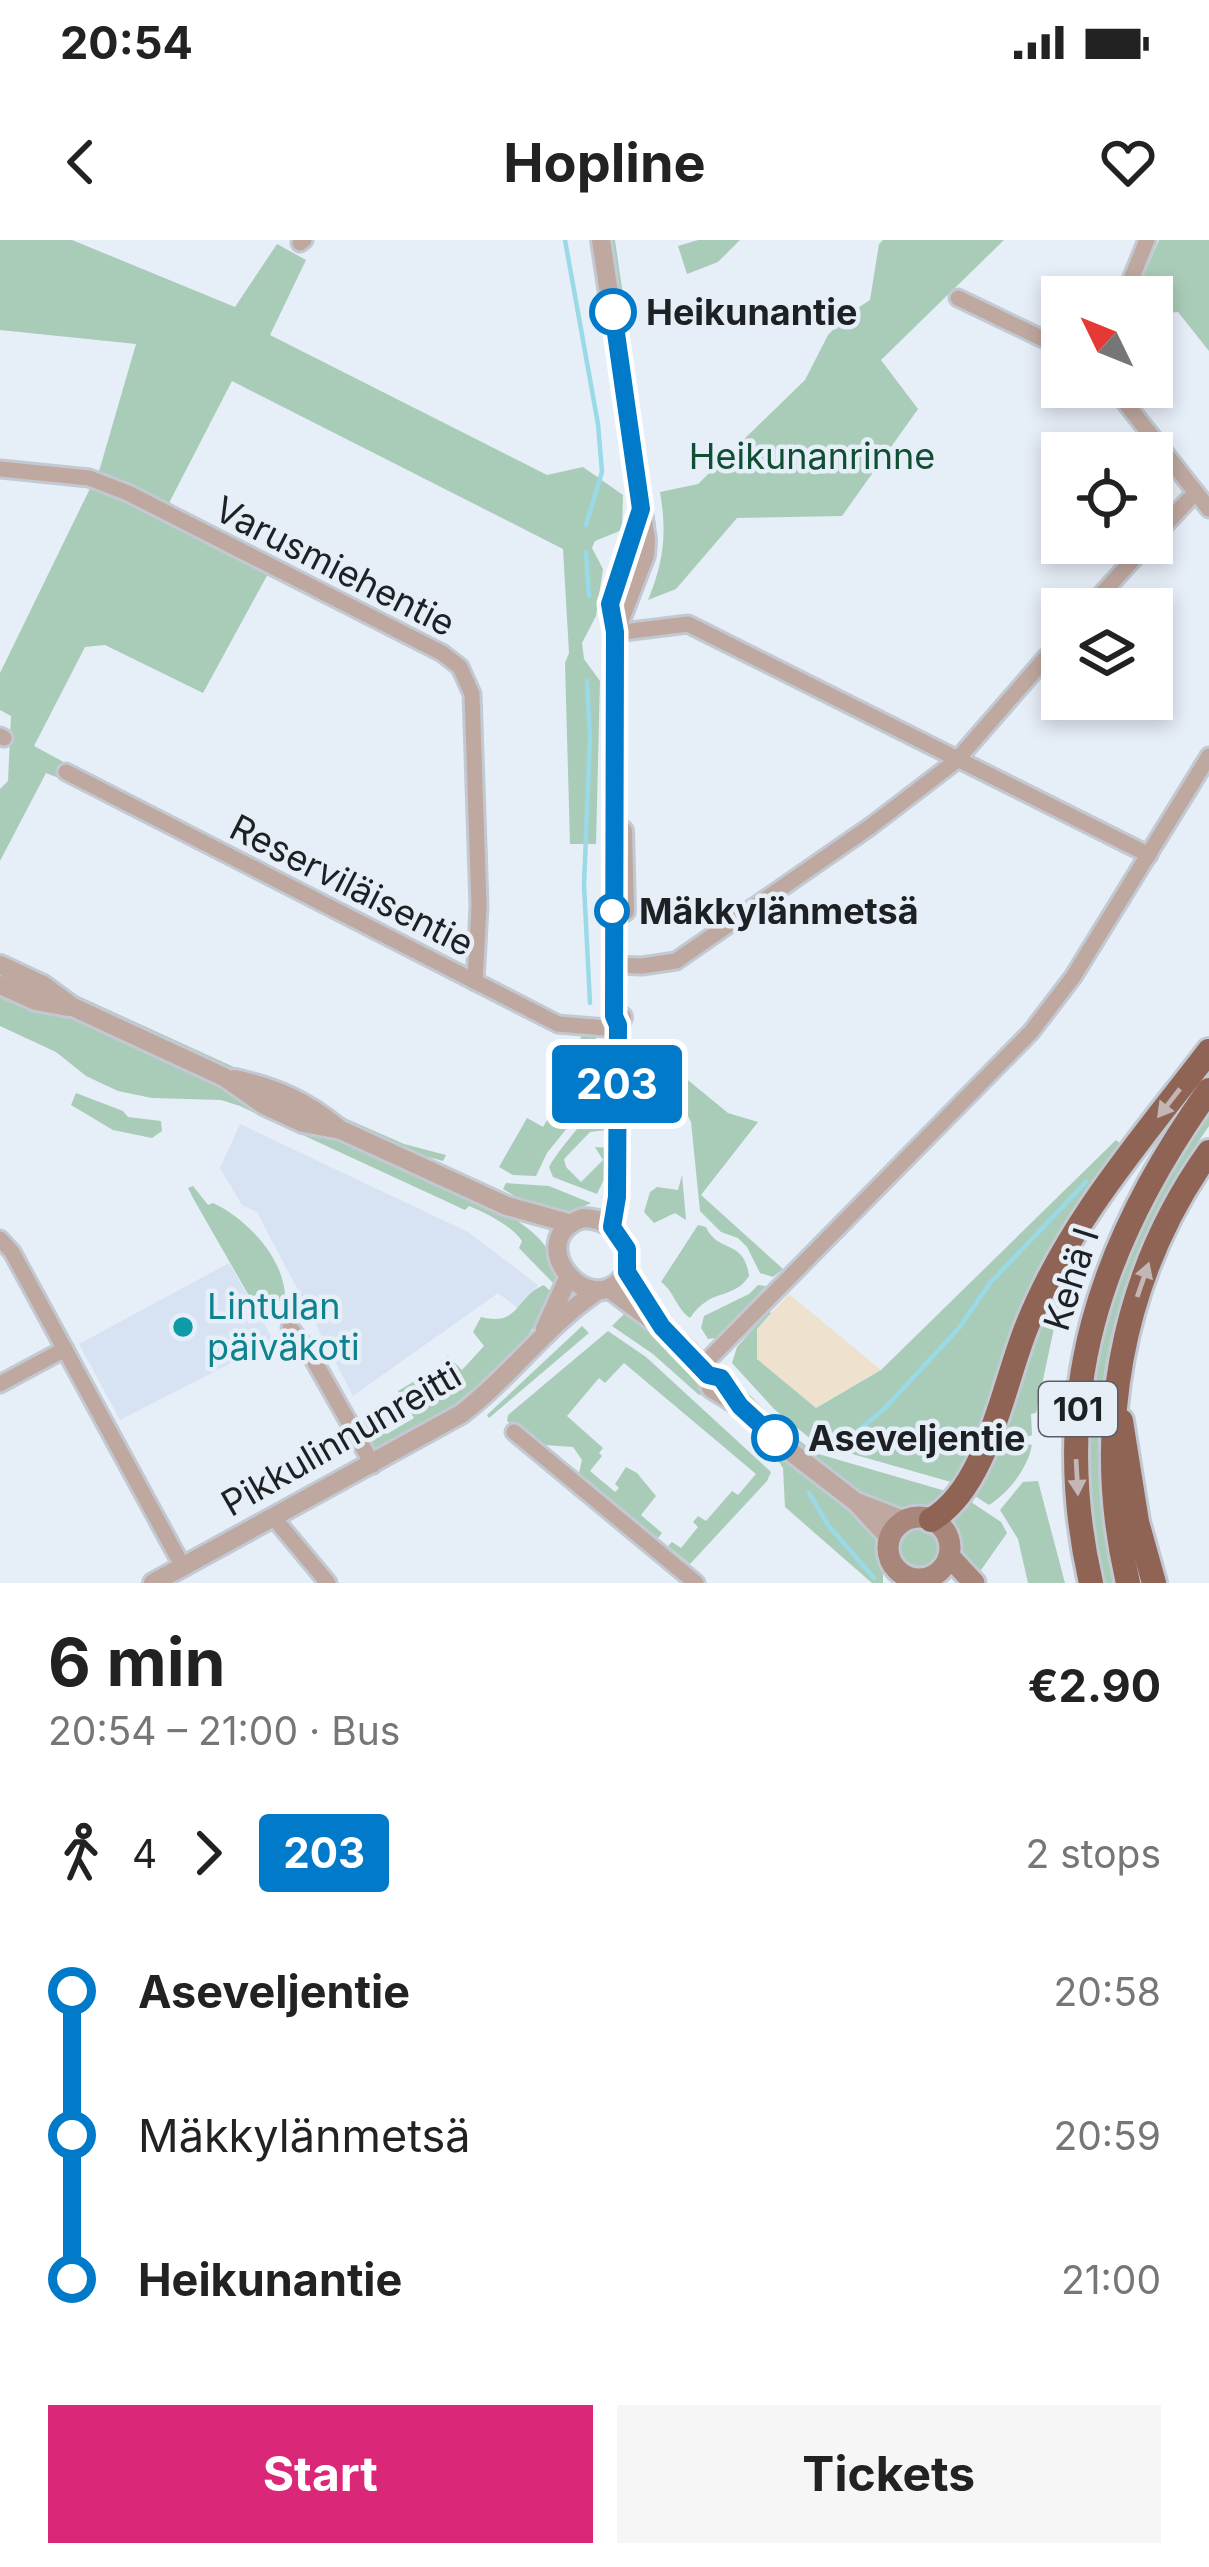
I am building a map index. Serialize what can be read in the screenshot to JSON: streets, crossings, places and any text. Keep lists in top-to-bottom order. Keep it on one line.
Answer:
{"streets":{"highway":["Kehä I","101"],"street":["Varusmiehentie","Reserviläisentie","Pikkulinnunreitti"]},"crossings":[["Varusmiehentie","Reserviläisentie"]],"parks":["Heikunanrinne"],"places":["Heikunantie","Mäkkylänmetsä","Lintulan päiväkoti","Aseveljentie"],"lines":["bus line 203"],"north":"top left","page":{"status":"20:54","header":"Hopline","on_map":"203","heading":["6 min","20:54 – 21:00 · Bus","€2.90"],"legs":["4","203","2 stops"],"list":[{"name":"Aseveljentie","value":"20:58"},{"name":"Mäkkylänmetsä","value":"20:59"},{"name":"Heikunantie","value":"21:00"}],"buttons":["Start","Tickets"]}}
